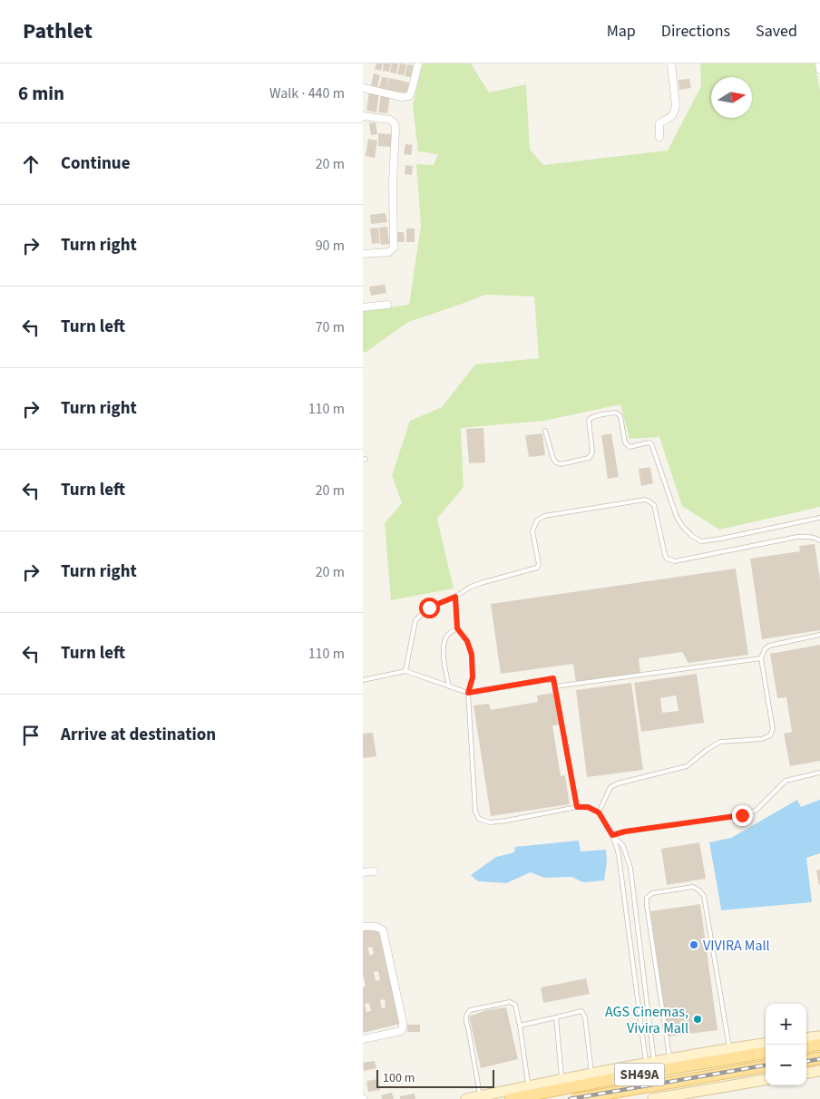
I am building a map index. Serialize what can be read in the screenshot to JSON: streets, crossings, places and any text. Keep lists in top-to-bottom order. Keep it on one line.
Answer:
{"streets":{"main road":["SH49A"]},"places":["VIVIRA Mall","AGS Cinemas, Vivira Mall"],"scale_bar":"100 m","north":"right","page":{"header":"Pathlet","nav":["Map","Directions","Saved"],"heading":["6 min","Walk · 440 m"],"list":[["Continue","20 m"],["Turn right","90 m"],["Turn left","70 m"],["Turn right","110 m"],["Turn left","20 m"],["Turn right","20 m"],["Turn left","110 m"],"Arrive at destination"],"map_buttons":["+","−"],"scale":"100 m"}}
